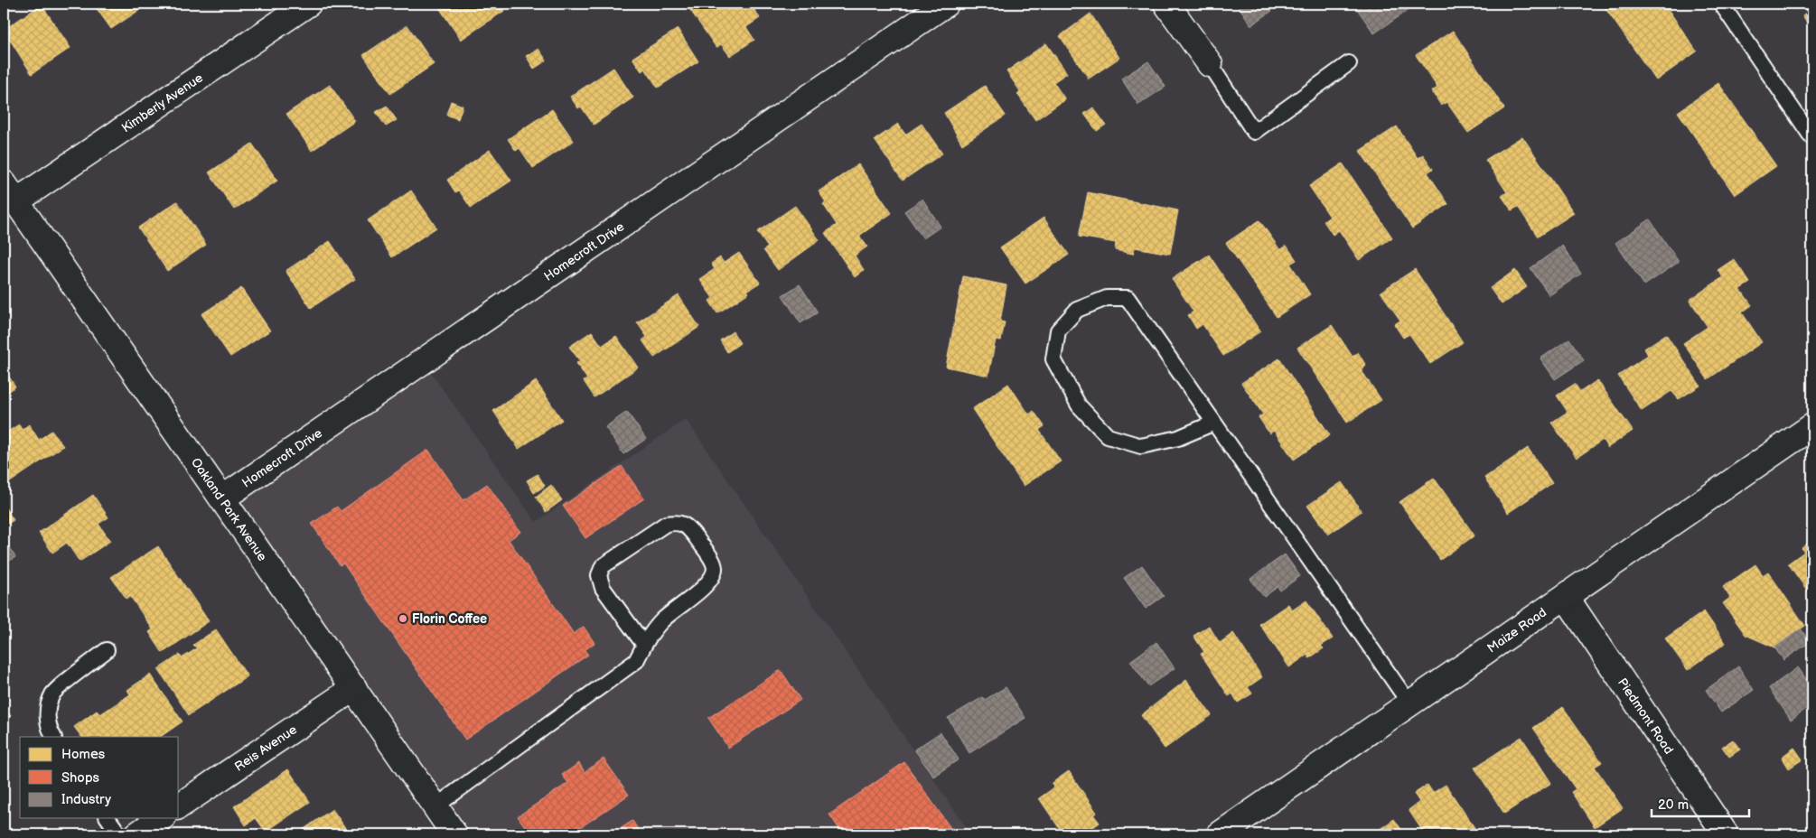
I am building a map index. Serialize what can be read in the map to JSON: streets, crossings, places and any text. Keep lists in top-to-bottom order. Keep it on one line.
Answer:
{"streets":{"street":["Kimberly Avenue","Homecroft Drive","Oakland Park Avenue","Maize Road","Piedmont Road","Reis Avenue"]},"crossings":[["Kimberly Avenue","Oakland Park Avenue"],["Homecroft Drive","Oakland Park Avenue"],["Oakland Park Avenue","Reis Avenue"],["Maize Road","Piedmont Road"]],"places":["Florin Coffee"],"legend":["Homes","Shops","Industry"],"scale_bar":"20 m"}
